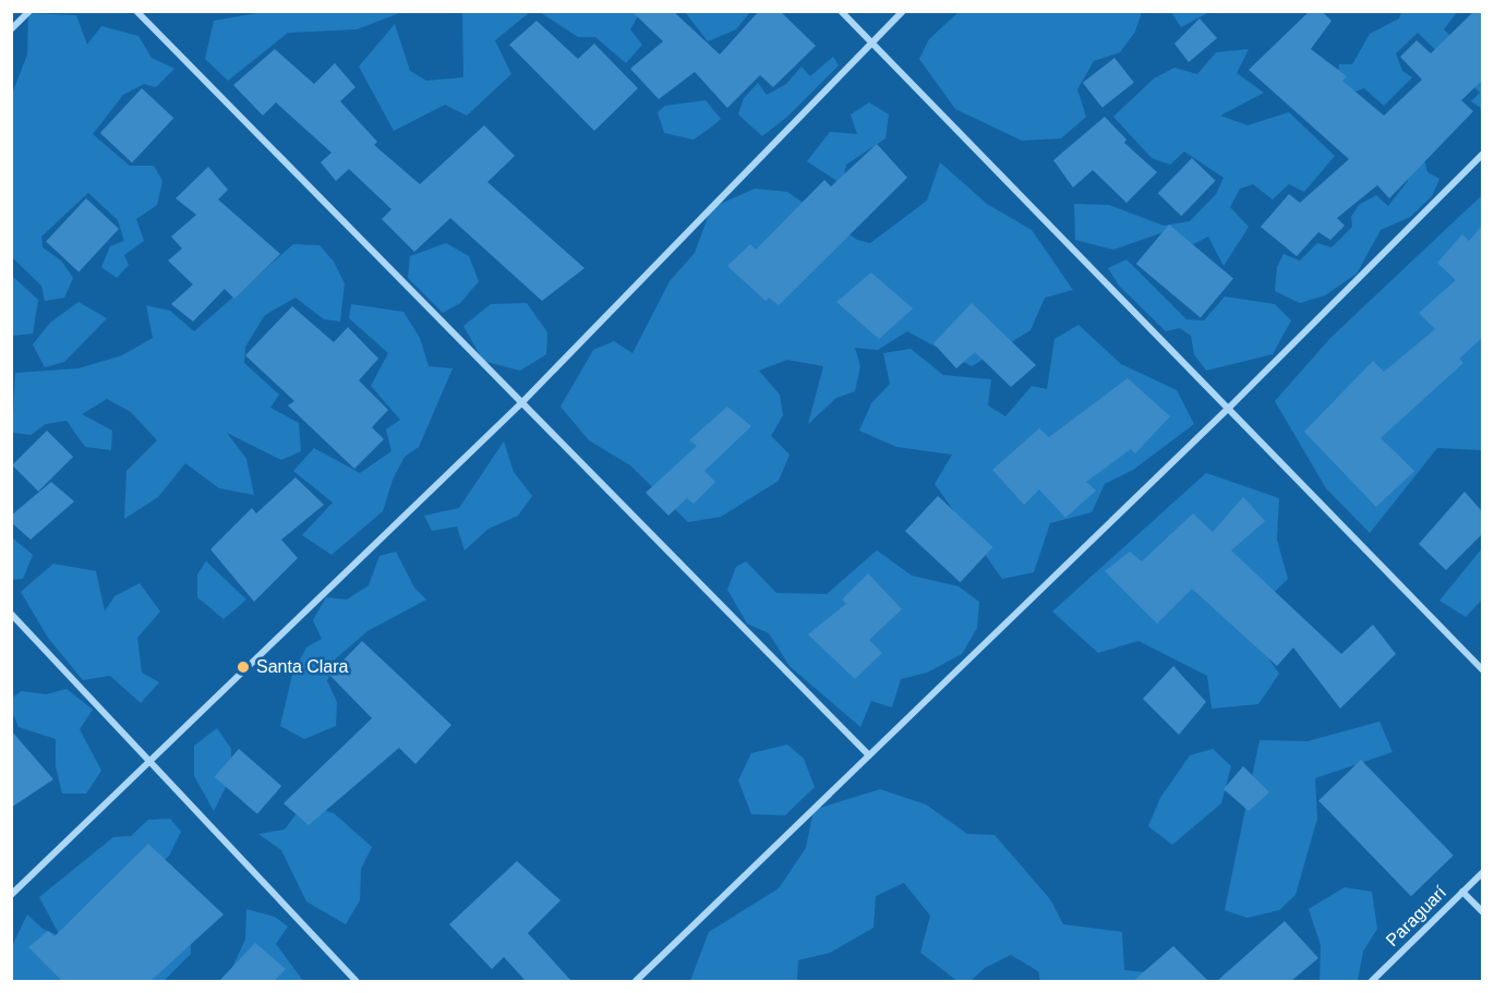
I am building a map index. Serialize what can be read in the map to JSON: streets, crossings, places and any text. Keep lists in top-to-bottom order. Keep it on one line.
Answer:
{"streets":{"street":["Paraguarí"]},"places":["Santa Clara"]}
